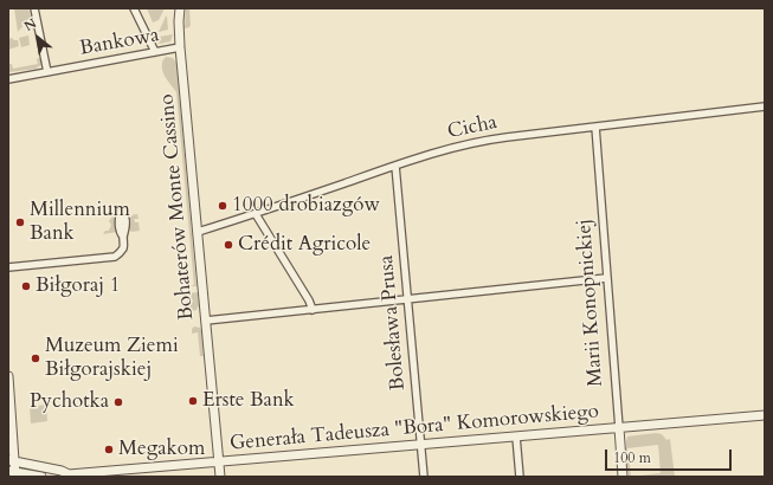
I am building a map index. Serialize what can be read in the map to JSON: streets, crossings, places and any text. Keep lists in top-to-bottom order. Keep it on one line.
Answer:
{"streets":{"street":["Bankowa","Cicha","Bohaterów Monte Cassino","Marii Konopnickiej","Bolesława Prusa","Generała Tadeusza \"Bora\" Komorowskiego"]},"crossings":[["Bankowa","Bohaterów Monte Cassino"],["Cicha","Bohaterów Monte Cassino"],["Cicha","Marii Konopnickiej"],["Cicha","Bolesława Prusa"],["Bohaterów Monte Cassino","Generała Tadeusza \"Bora\" Komorowskiego"],["Marii Konopnickiej","Generała Tadeusza \"Bora\" Komorowskiego"],["Bolesława Prusa","Generała Tadeusza \"Bora\" Komorowskiego"]],"places":["1000 drobiazgów","Millennium Bank","Crédit Agricole","Biłgoraj 1","Muzeum Ziemi Biłgorajskiej","Erste Bank","Pychotka","Megakom"],"scale_bar":"100 m","north":"top left"}
